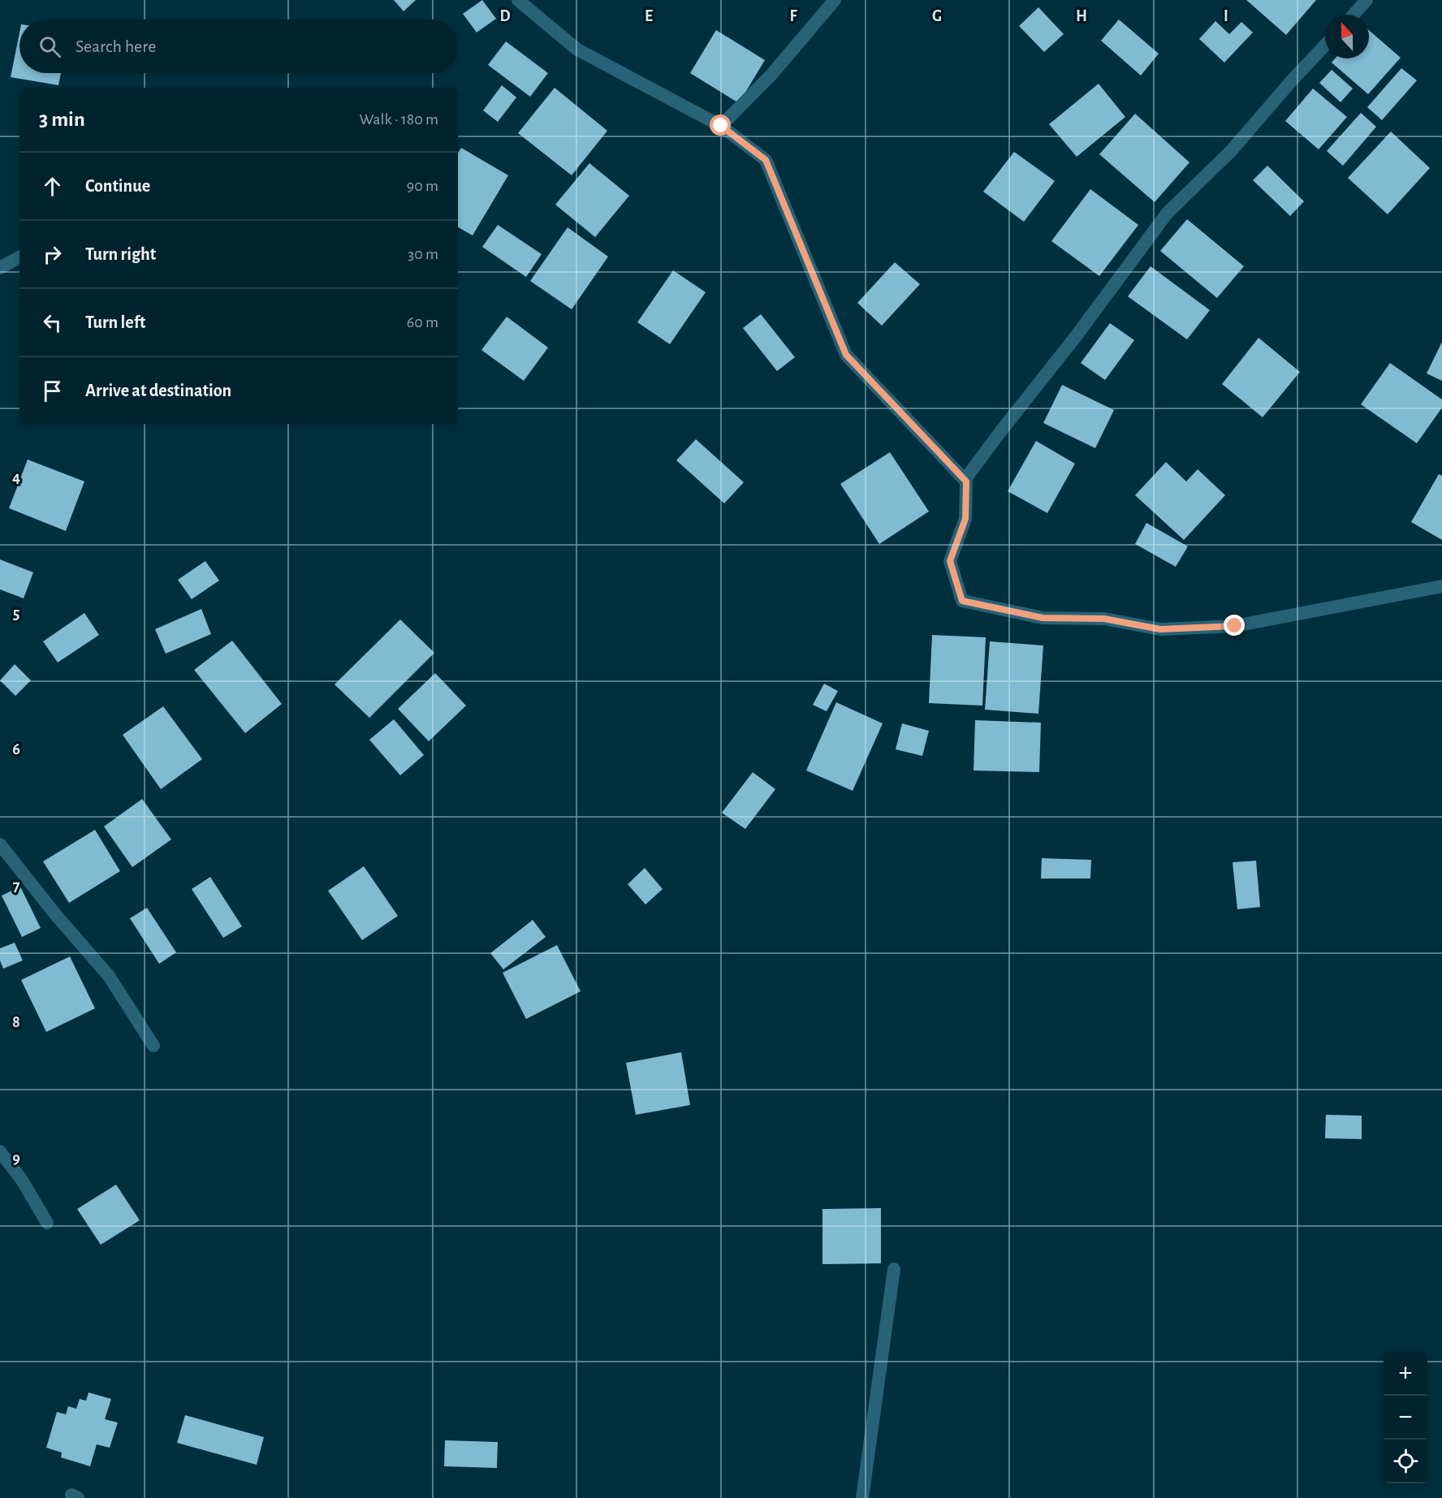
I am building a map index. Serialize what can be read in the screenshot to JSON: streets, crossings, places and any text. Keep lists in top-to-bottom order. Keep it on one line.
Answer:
{"north":"top","page":{"search":"Search here","heading":["3 min","Walk · 180 m"],"list":[["Continue","90 m"],["Turn right","30 m"],["Turn left","60 m"],"Arrive at destination"],"map_buttons":["+","−"]},"grid":{"columns":["D","E","F","G","H","I"],"rows":["4","5","6","7","8","9"]}}
